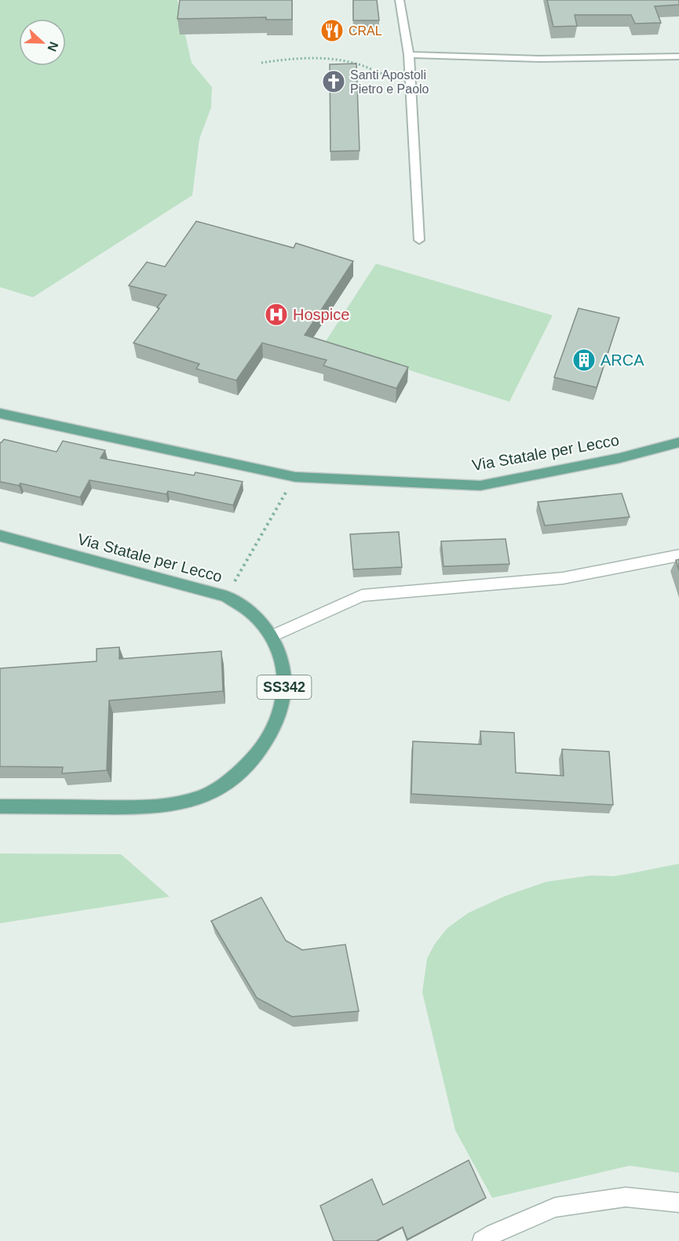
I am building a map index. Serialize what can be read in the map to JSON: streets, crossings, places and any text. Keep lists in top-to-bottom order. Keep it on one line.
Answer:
{"streets":{"main road":["Via Statale per Lecco","SS342"]},"places":{"restaurant":["CRAL"],"church":["Santi Apostoli Pietro e Paolo"],"hospital":["Hospice"],"building":["ARCA"]},"north":"right"}
